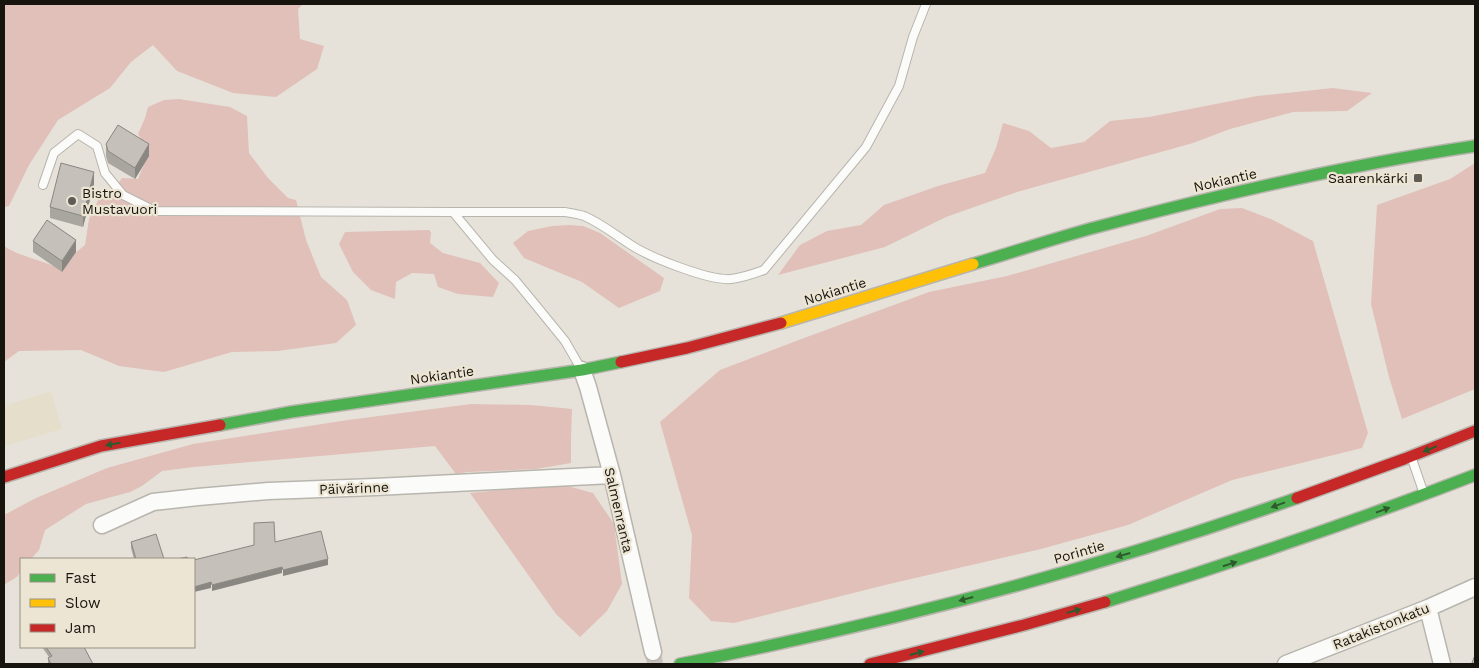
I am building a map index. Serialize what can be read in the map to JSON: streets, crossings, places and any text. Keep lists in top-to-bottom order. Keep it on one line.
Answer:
{"streets":{"main road":["Nokiantie","Porintie"],"street":["Päivärinne","Salmenranta","Ratakistonkatu"]},"crossings":[["Nokiantie","Salmenranta"],["Päivärinne","Salmenranta"]],"places":{"transit":["Saarenkärki"],"other":["Bistro Mustavuori"]},"legend":["Fast","Slow","Jam"]}
